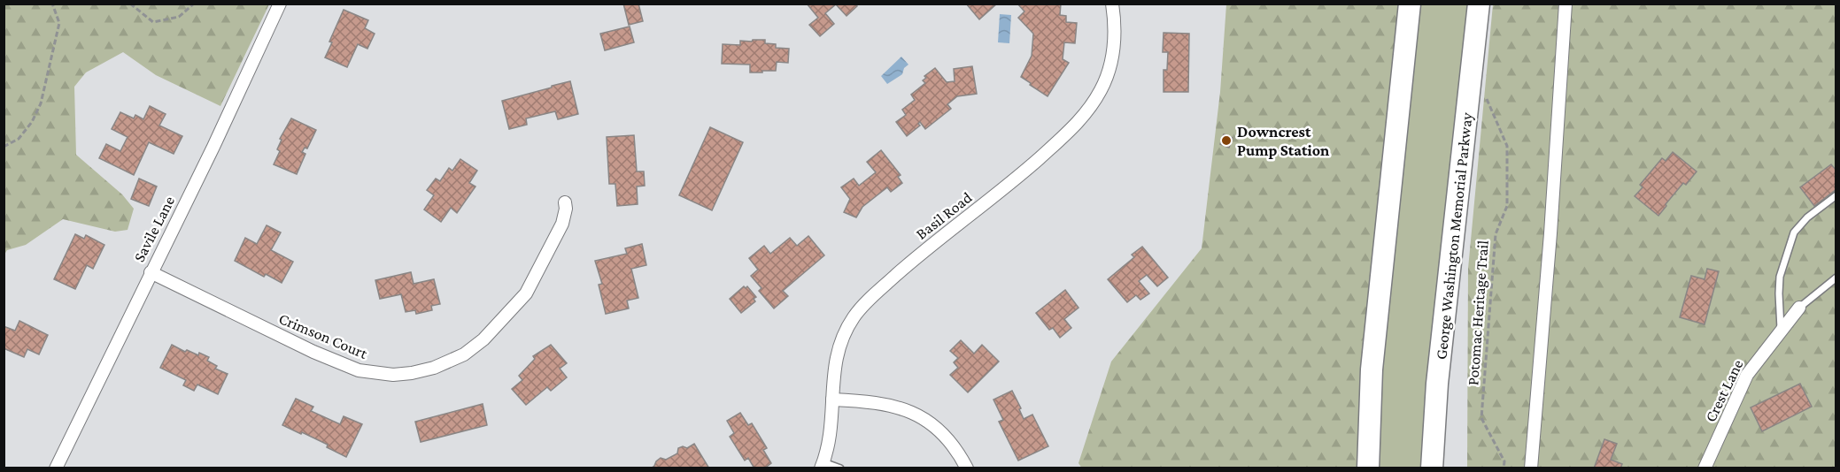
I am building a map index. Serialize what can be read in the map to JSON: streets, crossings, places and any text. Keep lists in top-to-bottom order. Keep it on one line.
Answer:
{"streets":{"highway":["George Washington Memorial Parkway"],"street":["Basil Road","Savile Lane","Crimson Court","Crest Lane"],"path":["Potomac Heritage Trail"]},"crossings":[["Savile Lane","Crimson Court"]],"places":["Downcrest Pump Station"]}
